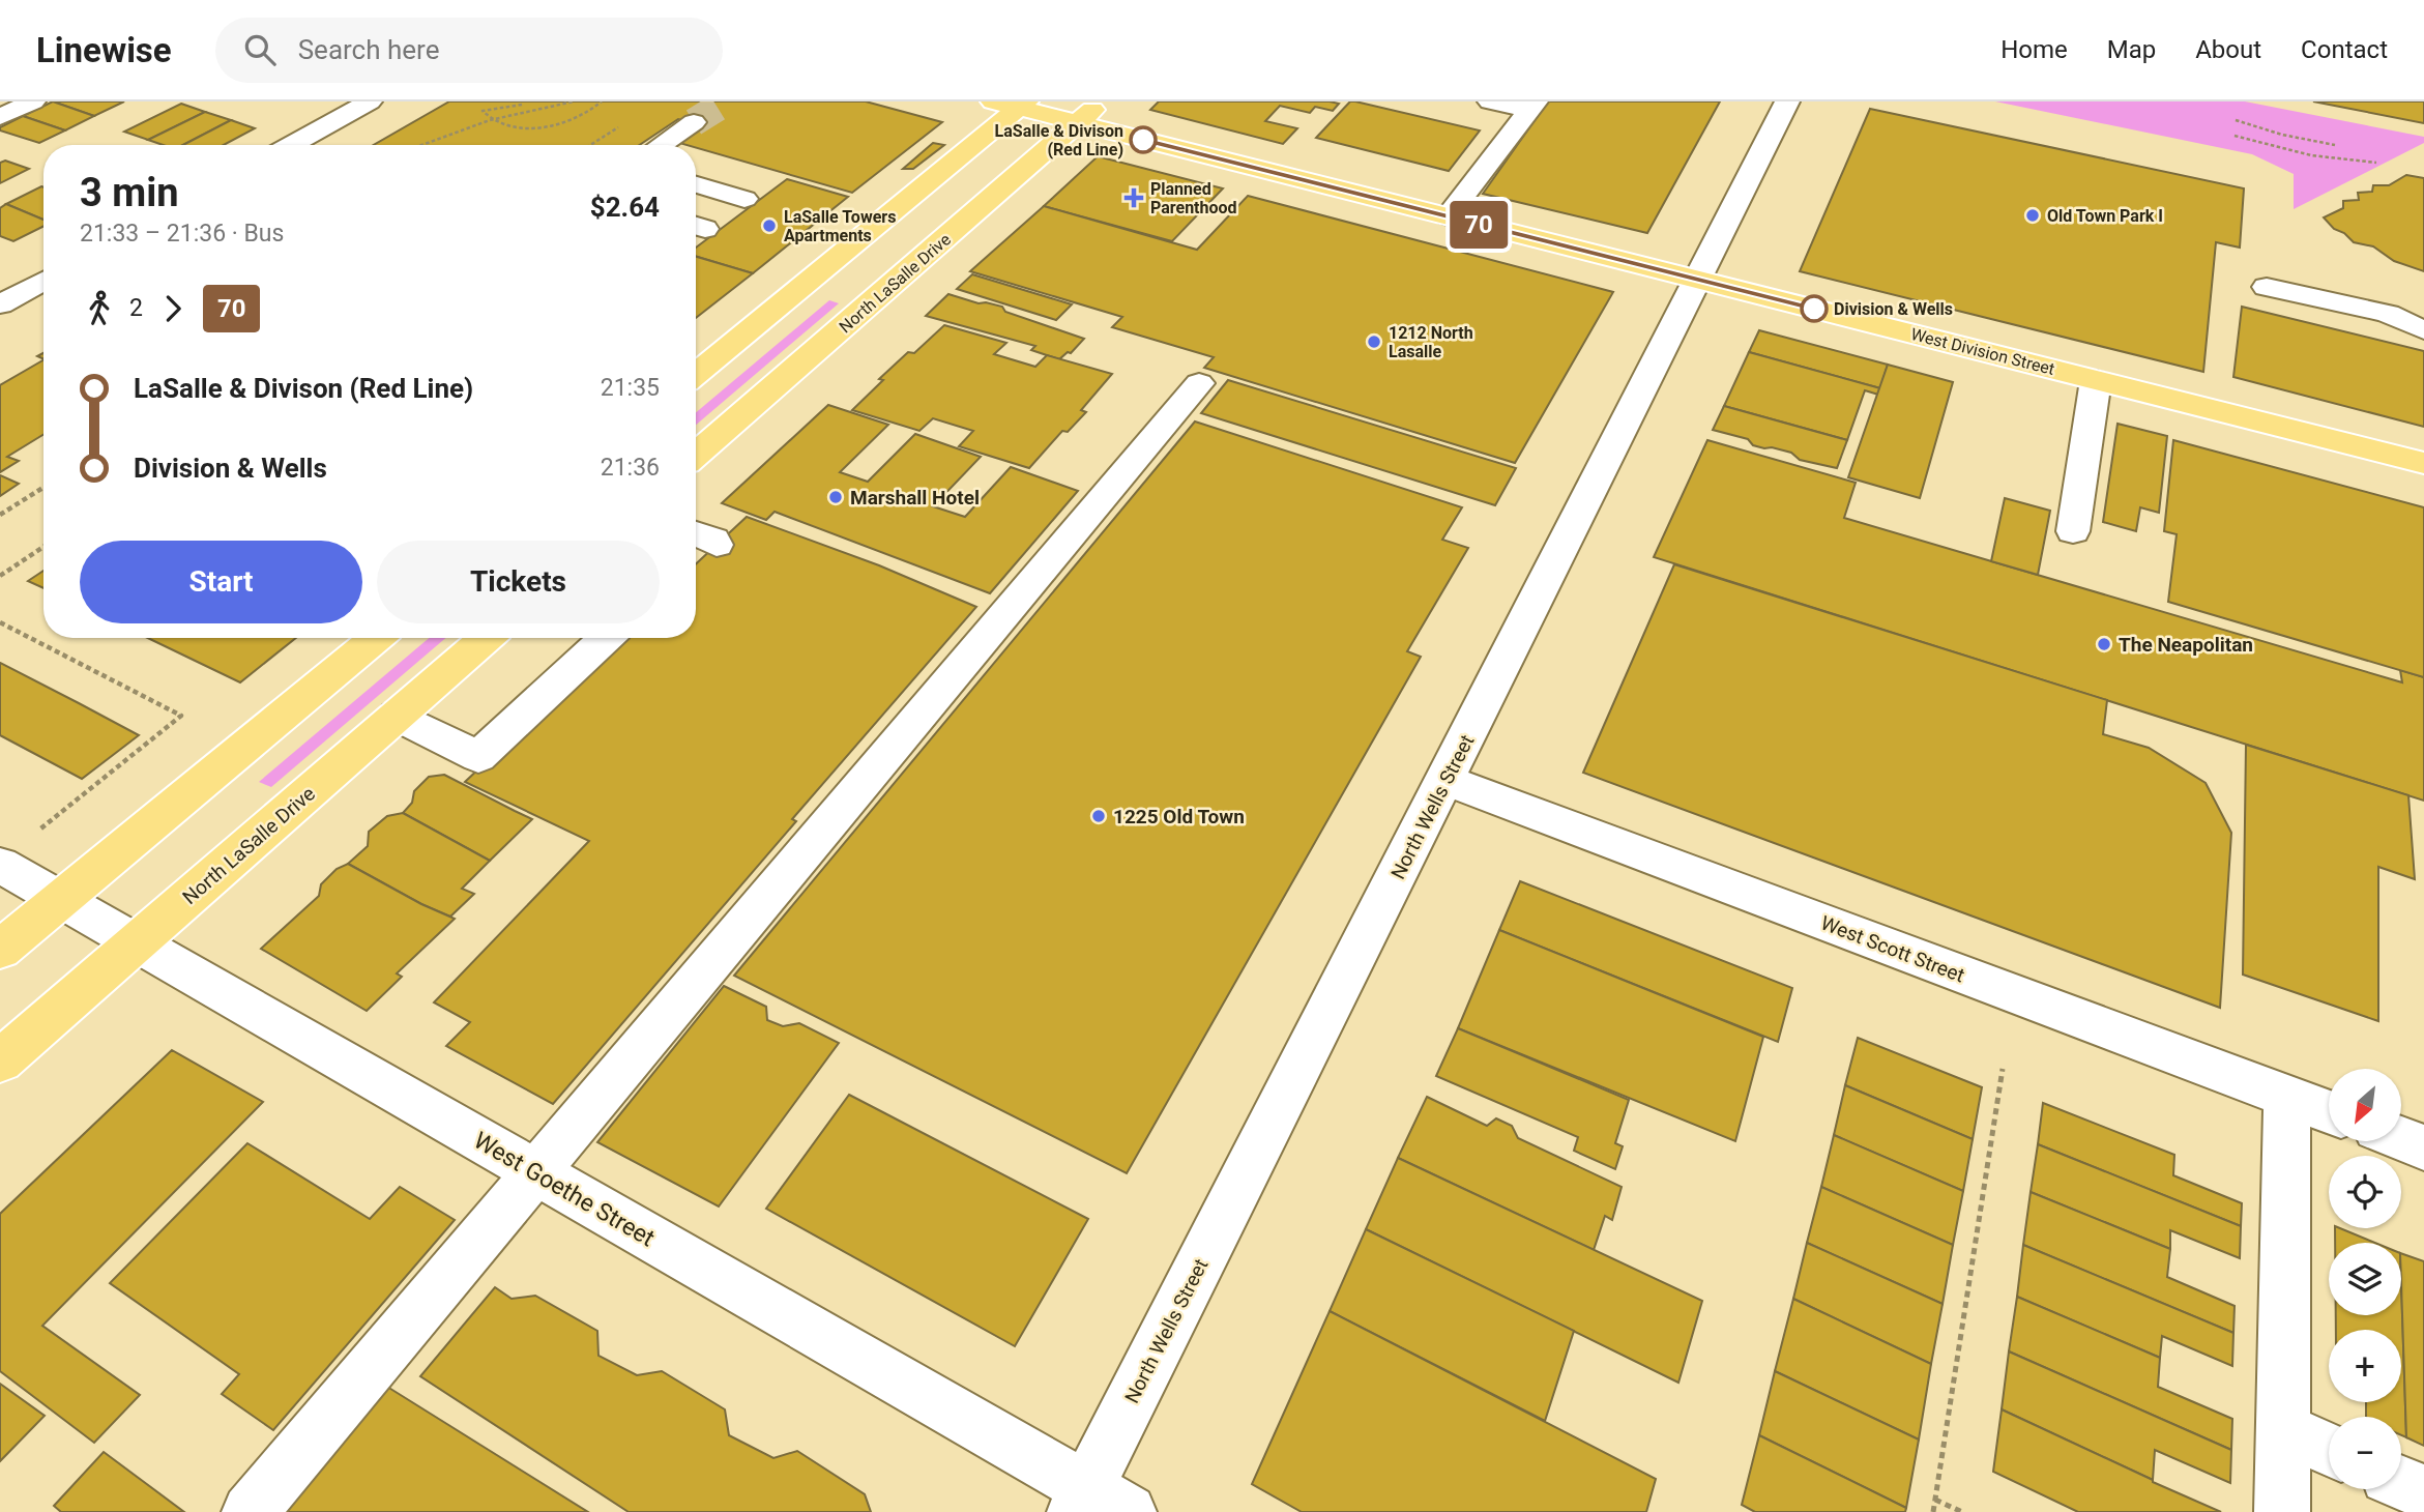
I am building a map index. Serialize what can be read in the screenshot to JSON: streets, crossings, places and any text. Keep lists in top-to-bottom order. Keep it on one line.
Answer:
{"streets":{"main road":["North LaSalle Drive","West Division Street"],"street":["North Wells Street","West Scott Street","West Goethe Street"]},"crossings":[["North LaSalle Drive","West Division Street"],["North LaSalle Drive","West Goethe Street"],["West Division Street","North Wells Street"],["North Wells Street","West Scott Street"],["North Wells Street","West Goethe Street"]],"places":{"other":["LaSalle & Divison (Red Line)","Old Town Park I","LaSalle Towers Apartments","Division & Wells","1212 North Lasalle","Marshall Hotel","The Neapolitan","1225 Old Town"],"health":["Planned Parenthood"]},"lines":["bus line 70"],"north":"bottom left","page":{"header":"Linewise","search":"Search here","nav":["Home","Map","About","Contact"],"on_map":"70","heading":["3 min","21:33 – 21:36 · Bus","$2.64"],"legs":["2","70"],"list":[{"name":"LaSalle & Divison (Red Line)","value":"21:35"},{"name":"Division & Wells","value":"21:36"}],"buttons":["Start","Tickets"],"map_buttons":["+","−"]}}
